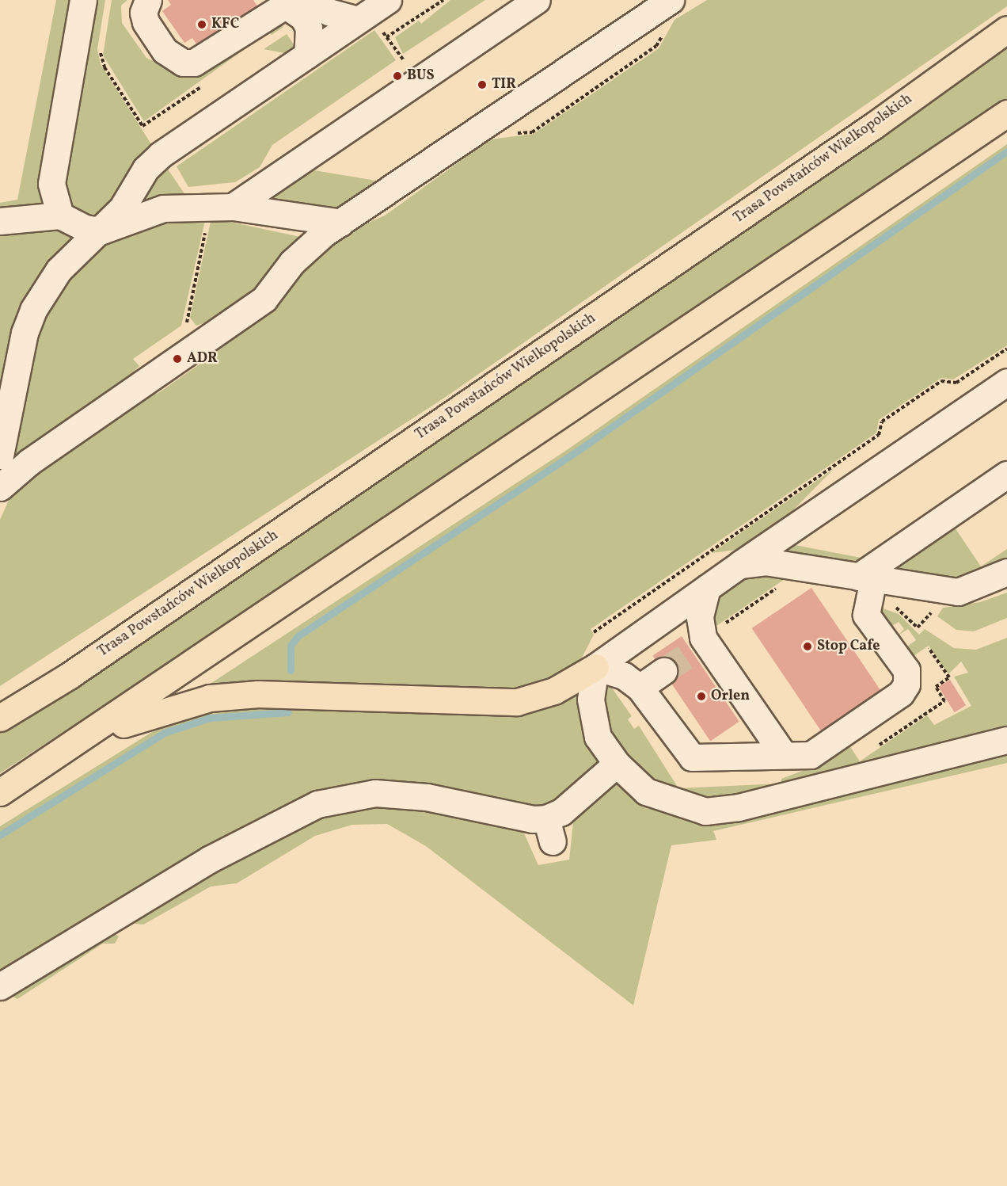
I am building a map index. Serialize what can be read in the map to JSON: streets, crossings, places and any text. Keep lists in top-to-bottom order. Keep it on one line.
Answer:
{"streets":{"highway":["Trasa Powstańców Wielkopolskich"]},"places":["KFC","BUS","TIR","ADR","Stop Cafe","Orlen"]}
